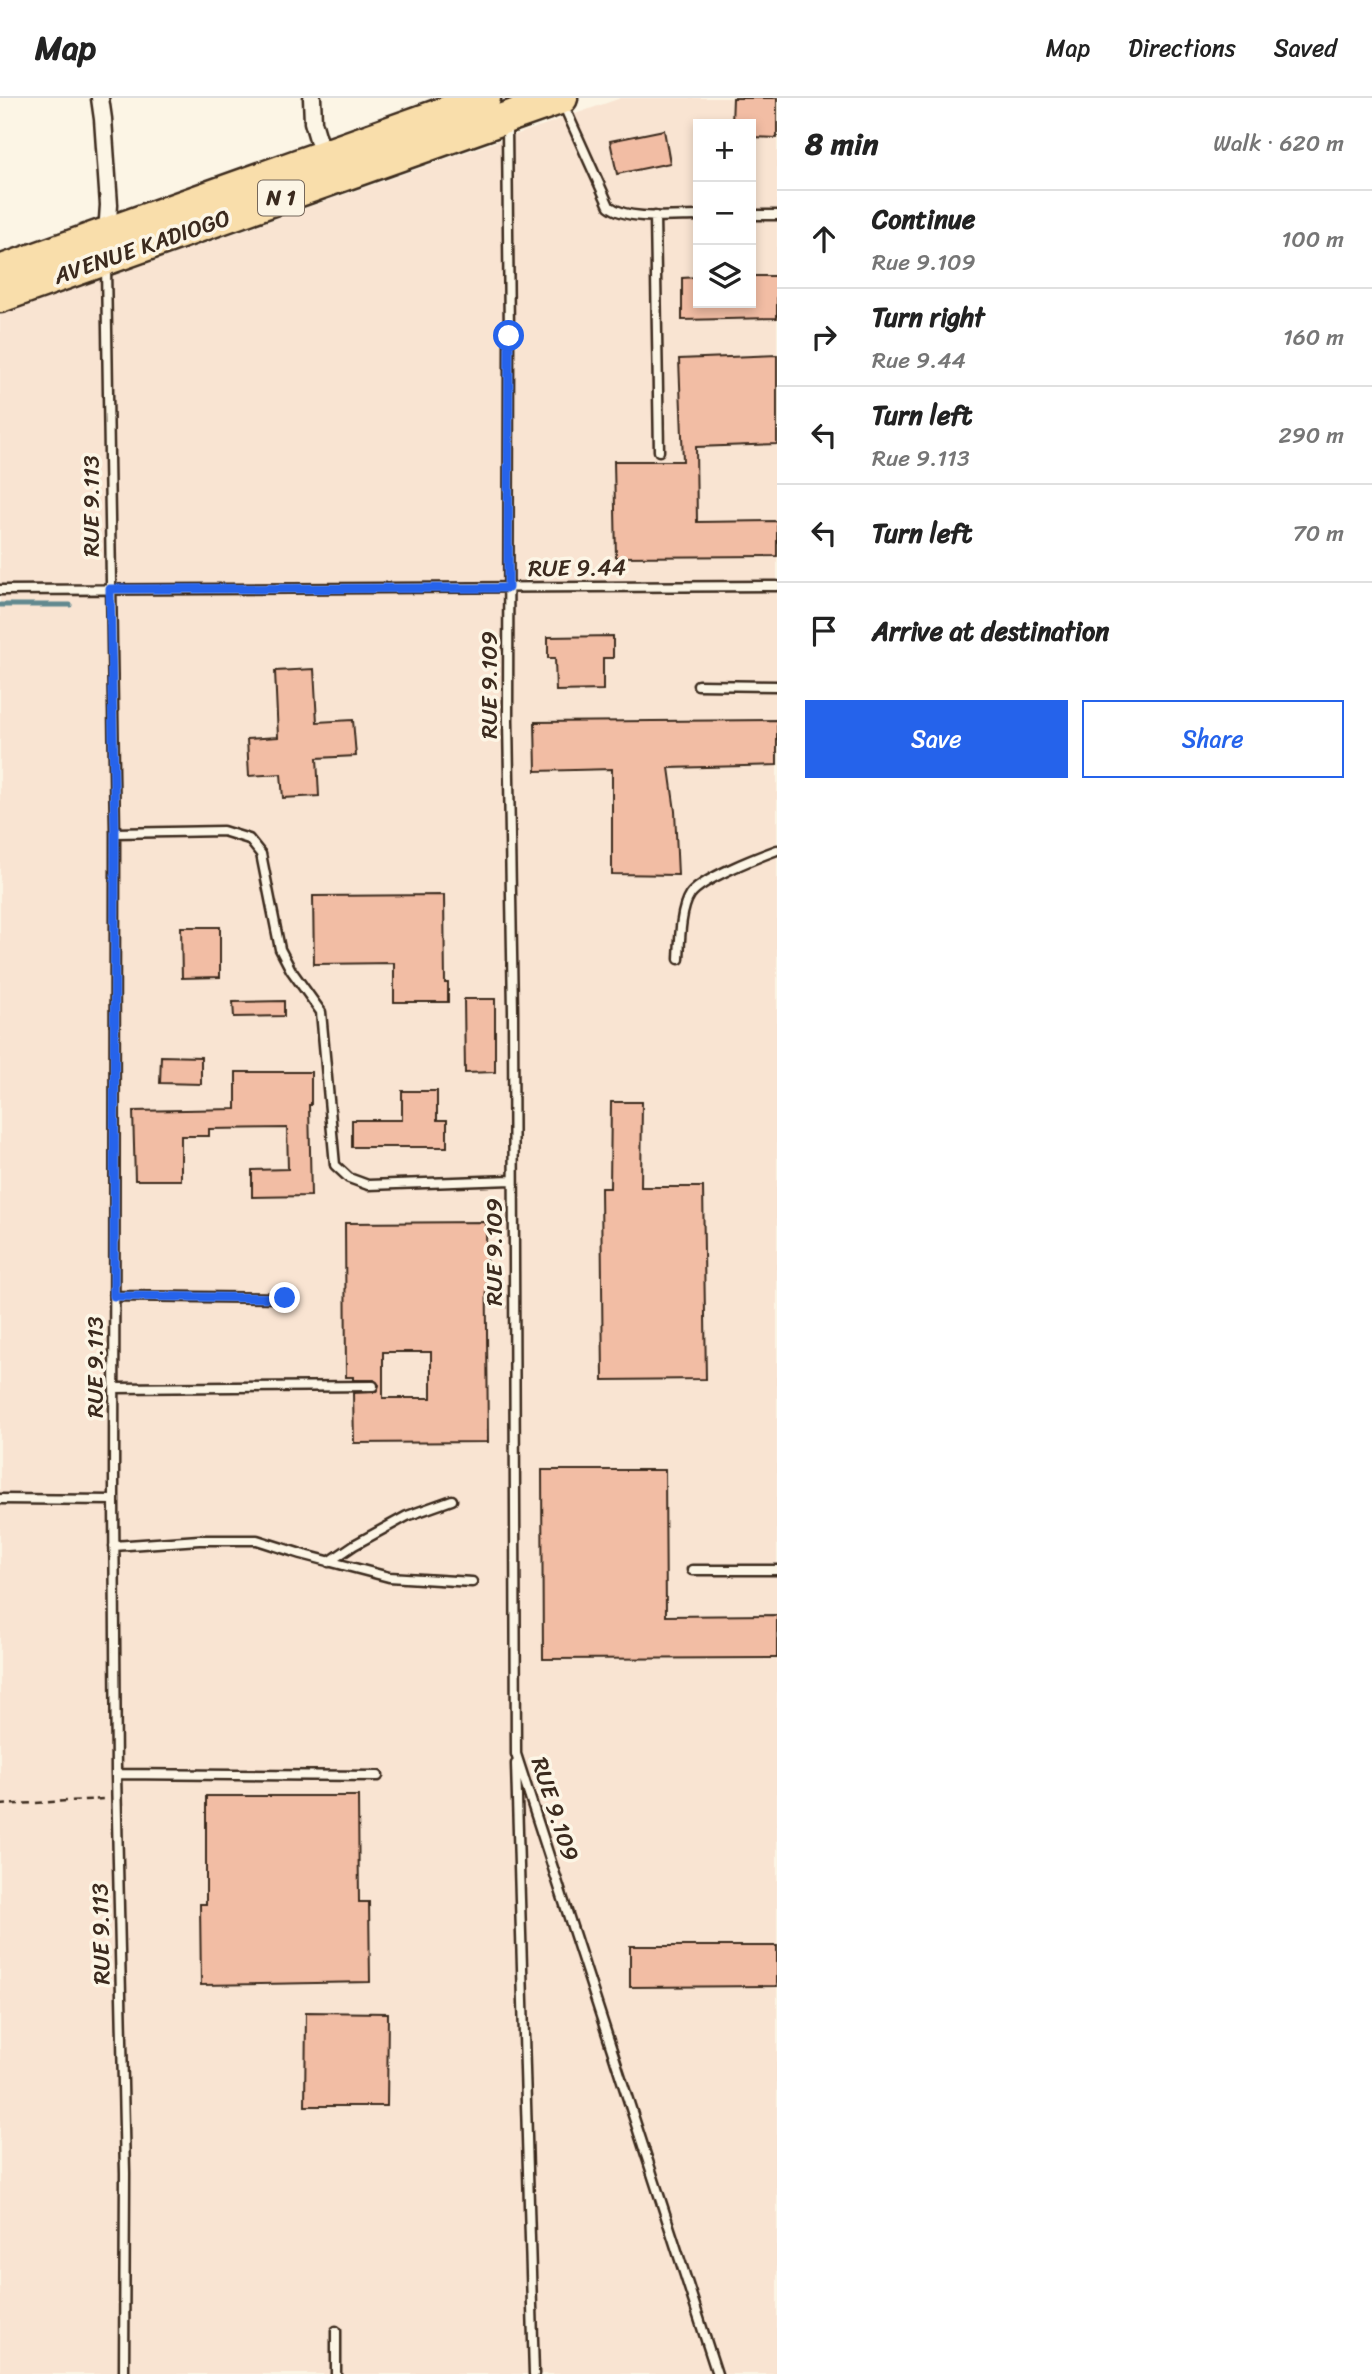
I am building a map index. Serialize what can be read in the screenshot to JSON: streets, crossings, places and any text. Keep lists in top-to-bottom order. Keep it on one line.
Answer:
{"streets":{"highway":["N 1","AVENUE KADIOGO"],"lane":["RUE 9.113","RUE 9.44","RUE 9.109"]},"crossings":[["AVENUE KADIOGO","RUE 9.113"],["AVENUE KADIOGO","RUE 9.109"],["RUE 9.113","RUE 9.44"],["RUE 9.44","RUE 9.109"]],"page":{"header":"Map","nav":["Map","Directions","Saved"],"heading":["8 min","Walk · 620 m"],"map_buttons":["+","−"],"list":[["Continue","Rue 9.109","100 m"],["Turn right","Rue 9.44","160 m"],["Turn left","Rue 9.113","290 m"],["Turn left","70 m"],"Arrive at destination"],"buttons":["Save","Share"]}}
